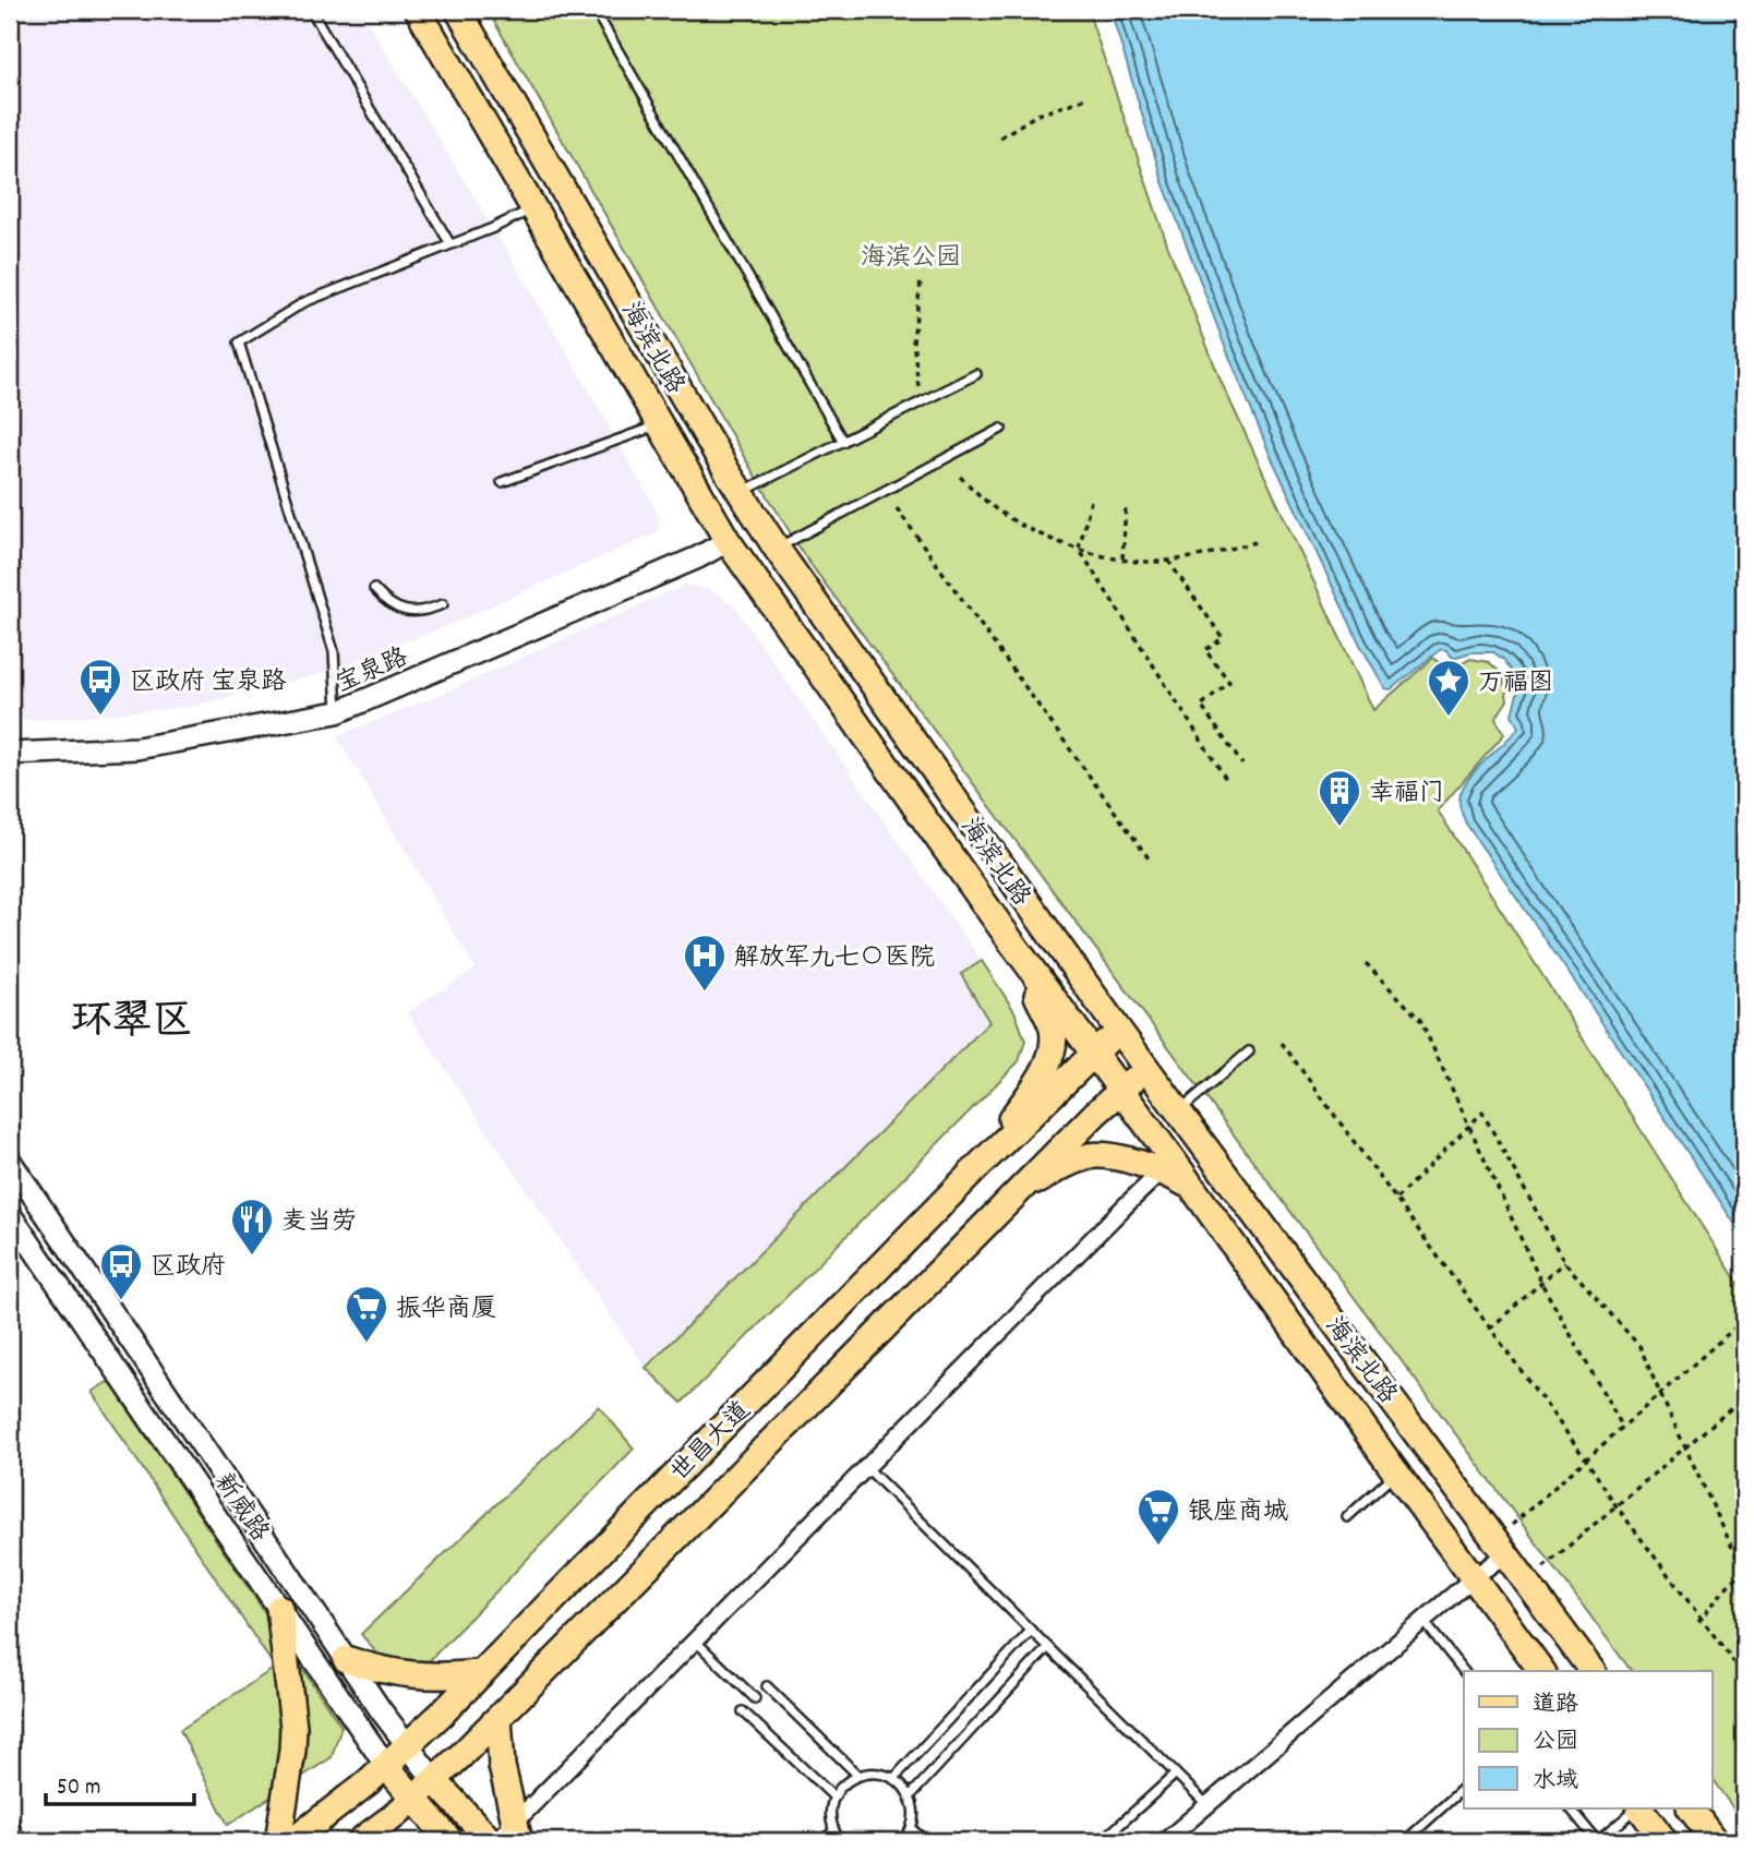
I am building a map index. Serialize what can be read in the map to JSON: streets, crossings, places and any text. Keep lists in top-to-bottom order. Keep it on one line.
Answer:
{"streets":{"main road":["海滨北路","宝泉路","世昌大道","新威路"]},"crossings":[["海滨北路","宝泉路"],["海滨北路","世昌大道"],["世昌大道","新威路"]],"districts":["环翠区"],"parks":["海滨公园"],"places":{"bus stop":["区政府 宝泉路","区政府"],"place":["万福图"],"building":["幸福门"],"hospital":["解放军九七〇医院"],"restaurant":["麦当劳"],"supermarket":["振华商厦","银座商城"]},"legend":["道路","公园","水域"],"scale_bar":"50 m"}
